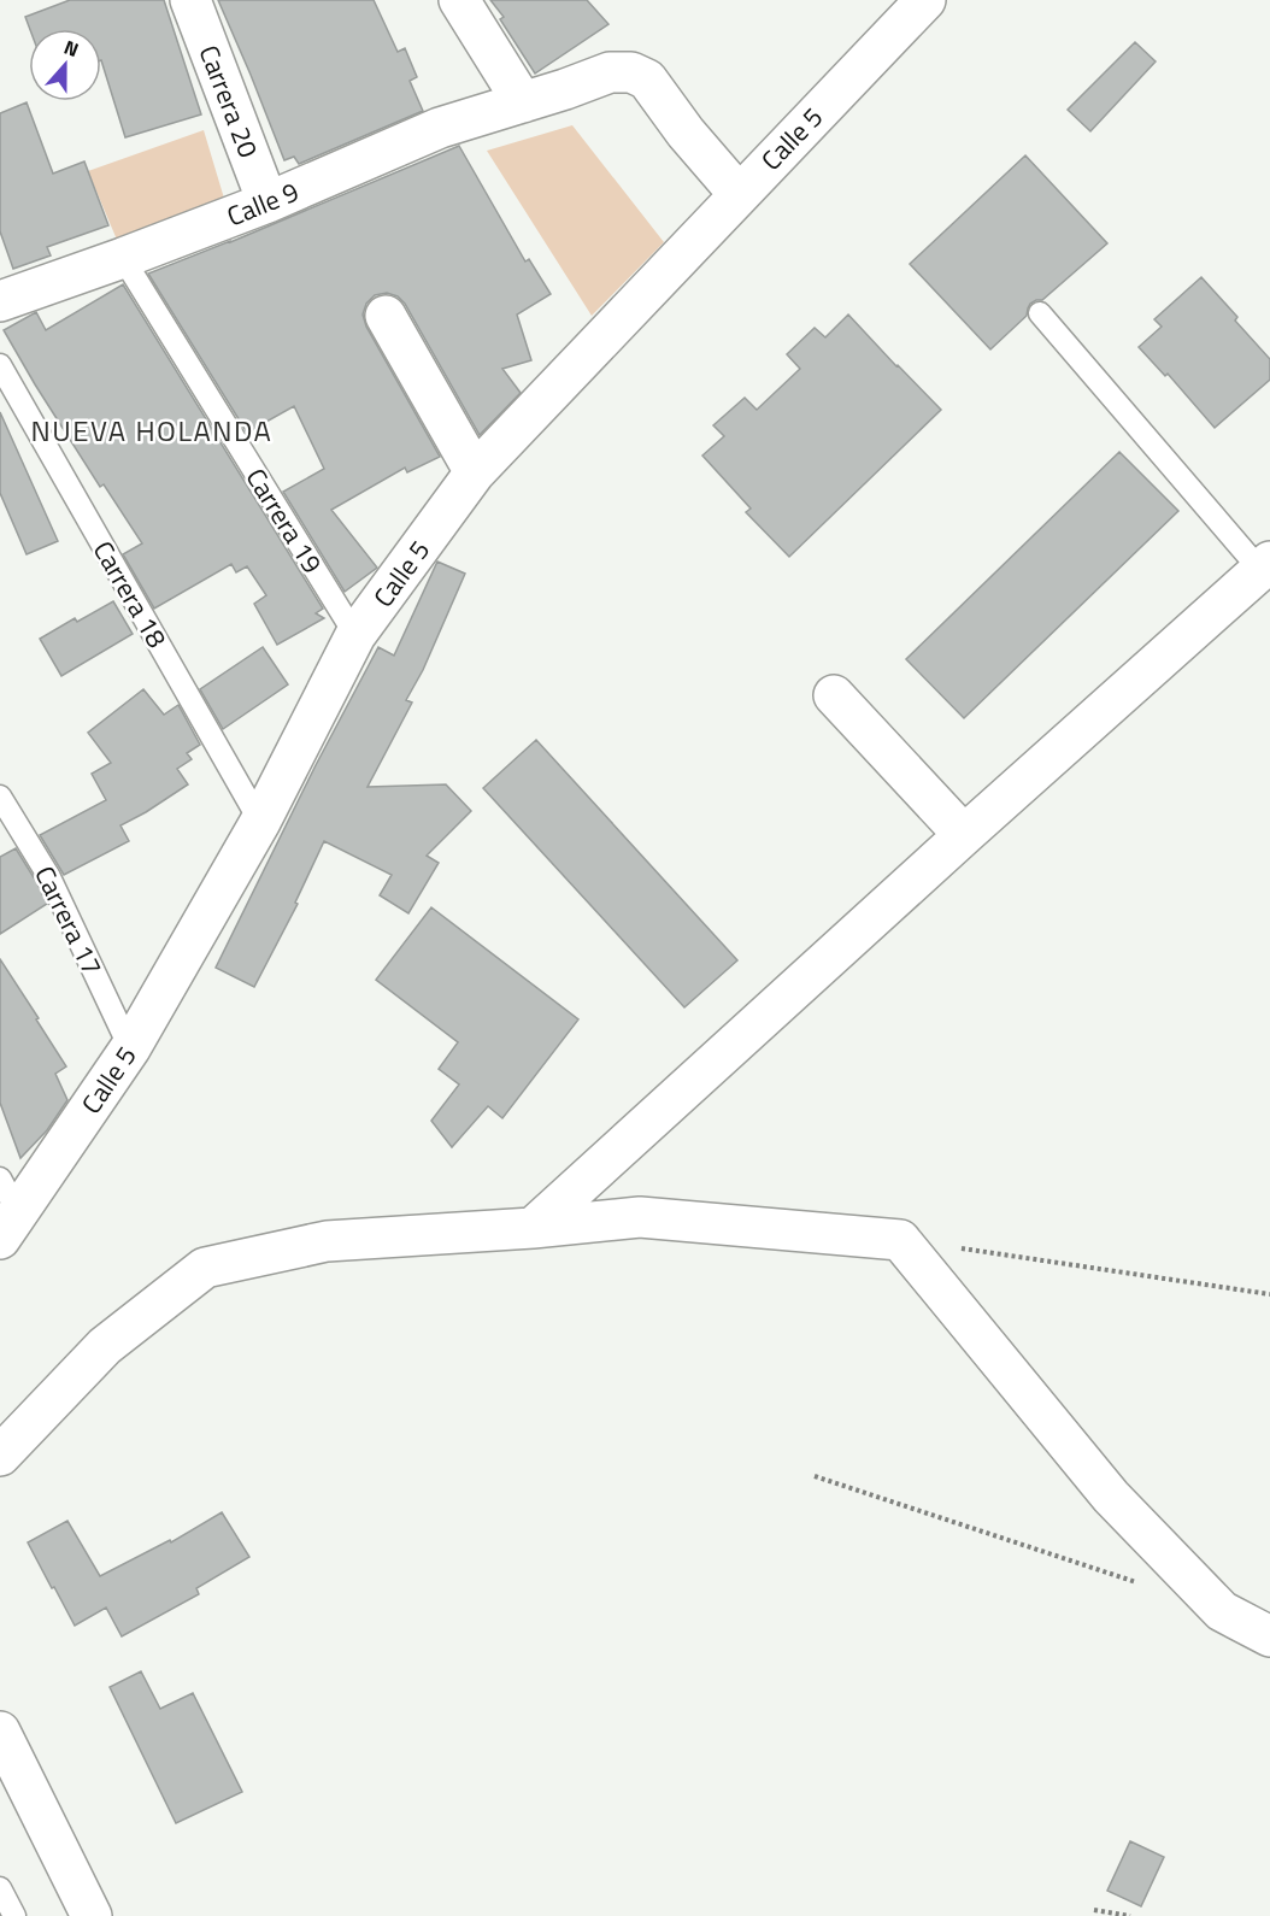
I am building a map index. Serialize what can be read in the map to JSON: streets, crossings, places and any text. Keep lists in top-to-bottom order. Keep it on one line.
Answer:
{"streets":{"street":["Carrera 20","Calle 5","Calle 9"],"lane":["Carrera 19","Carrera 18","Carrera 17"]},"crossings":[["Carrera 20","Calle 9"],["Calle 5","Calle 9"],["Calle 5","Carrera 19"],["Calle 5","Carrera 18"],["Calle 5","Carrera 17"],["Calle 9","Carrera 19"]],"districts":["NUEVA HOLANDA"],"north":"top"}
